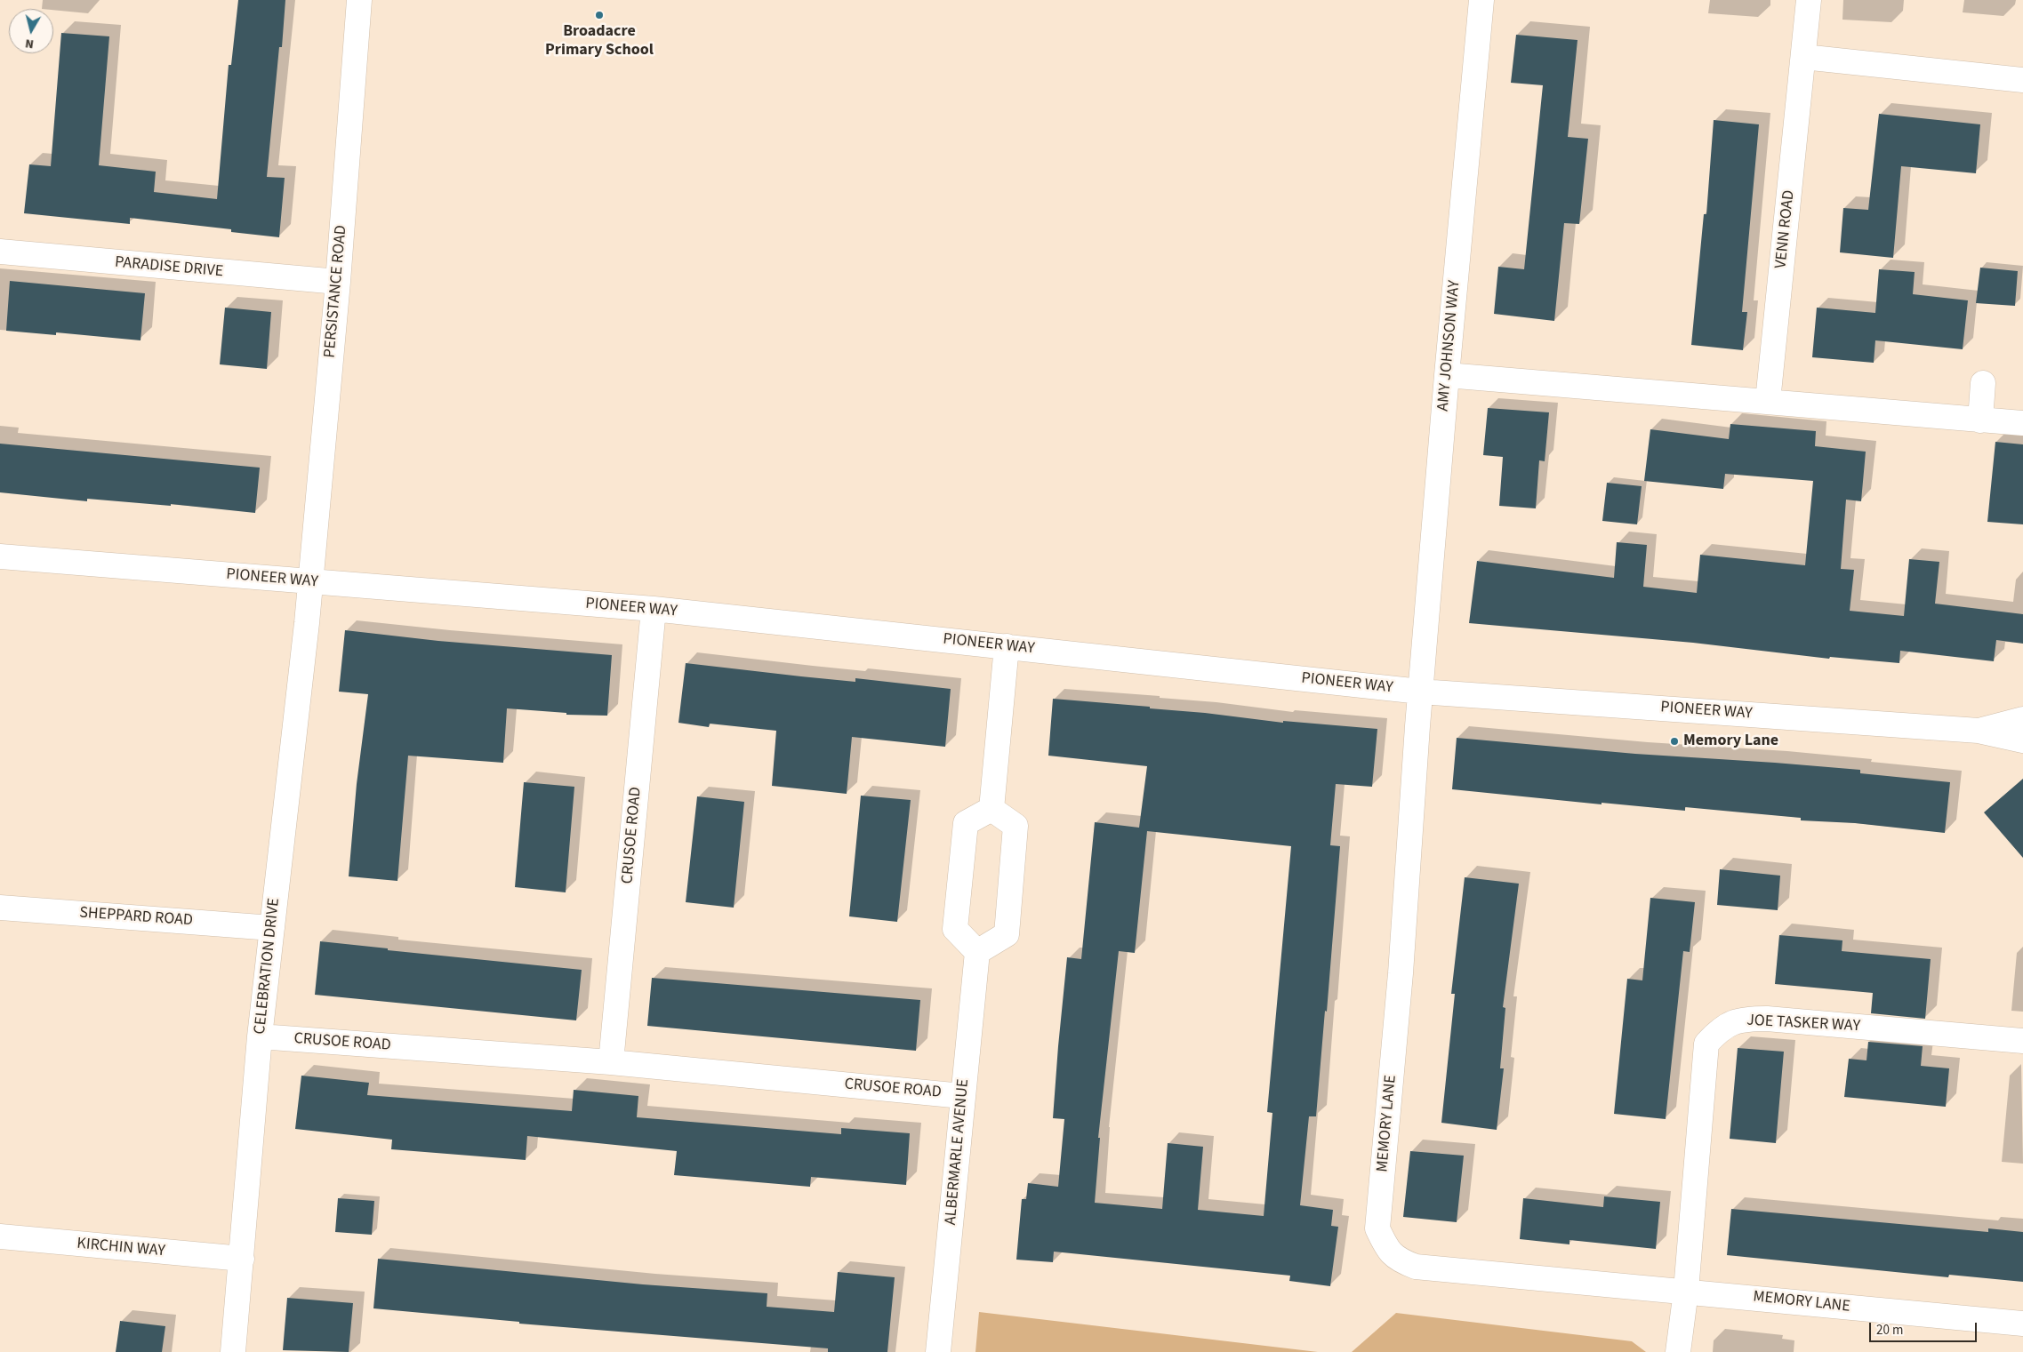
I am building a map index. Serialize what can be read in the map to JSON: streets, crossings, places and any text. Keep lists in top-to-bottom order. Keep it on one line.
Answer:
{"streets":{"street":["VENN ROAD","PARADISE DRIVE","PERSISTANCE ROAD","AMY JOHNSON WAY","PIONEER WAY","CRUSOE ROAD","SHEPPARD ROAD","CELEBRATION DRIVE","JOE TASKER WAY","MEMORY LANE","ALBERMARLE AVENUE","KIRCHIN WAY"]},"crossings":[["PARADISE DRIVE","PERSISTANCE ROAD"],["PERSISTANCE ROAD","PIONEER WAY"],["PERSISTANCE ROAD","CELEBRATION DRIVE"],["AMY JOHNSON WAY","PIONEER WAY"],["AMY JOHNSON WAY","MEMORY LANE"],["PIONEER WAY","CRUSOE ROAD"],["PIONEER WAY","CELEBRATION DRIVE"],["PIONEER WAY","MEMORY LANE"],["CRUSOE ROAD","CELEBRATION DRIVE"],["CRUSOE ROAD","ALBERMARLE AVENUE"],["SHEPPARD ROAD","CELEBRATION DRIVE"],["CELEBRATION DRIVE","KIRCHIN WAY"],["JOE TASKER WAY","MEMORY LANE"]],"places":["Broadacre Primary School","Memory Lane"],"scale_bar":"20 m","north":"bottom"}
